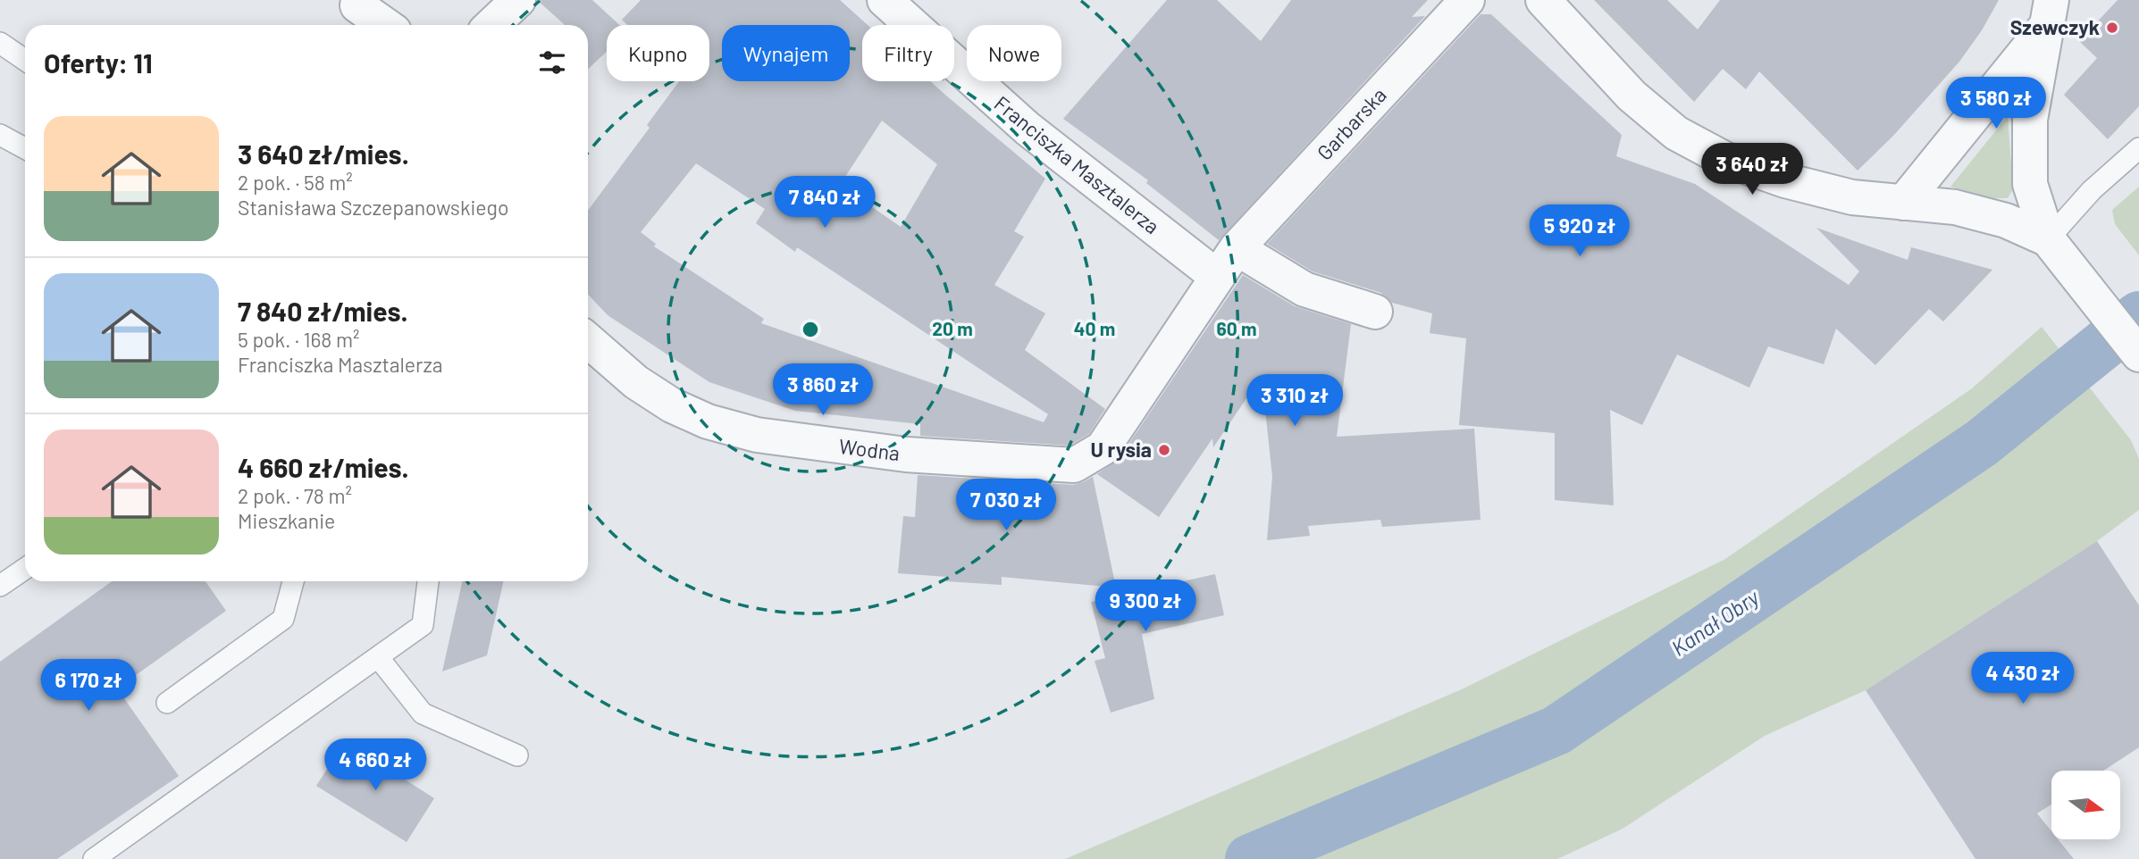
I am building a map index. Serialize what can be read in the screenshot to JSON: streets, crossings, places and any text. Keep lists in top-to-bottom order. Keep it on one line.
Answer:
{"streets":{"street":["Garbarska","Franciszka Masztalerza","Wodna"]},"crossings":[["Garbarska","Franciszka Masztalerza"],["Garbarska","Wodna"]],"water":["Kanał Obry"],"places":["Szewczyk","U rysia"],"north":"right","page":{"chip":["Kupno","Wynajem","Filtry","Nowe"],"heading":"Oferty: 11","price":["3 580 zł","3 640 zł","7 840 zł","5 920 zł","3 860 zł","3 310 zł","7 030 zł","9 300 zł","4 430 zł","6 170 zł","4 660 zł"],"list":[{"name":"3 640 zł/mies.","note":"2 pok. · 58 m² · Stanisława Szczepanowskiego"},{"name":"7 840 zł/mies.","note":"5 pok. · 168 m² · Franciszka Masztalerza"},{"name":"4 660 zł/mies.","note":"2 pok. · 78 m² · Mieszkanie"}]},"rings":["20 m","40 m","60 m"]}
